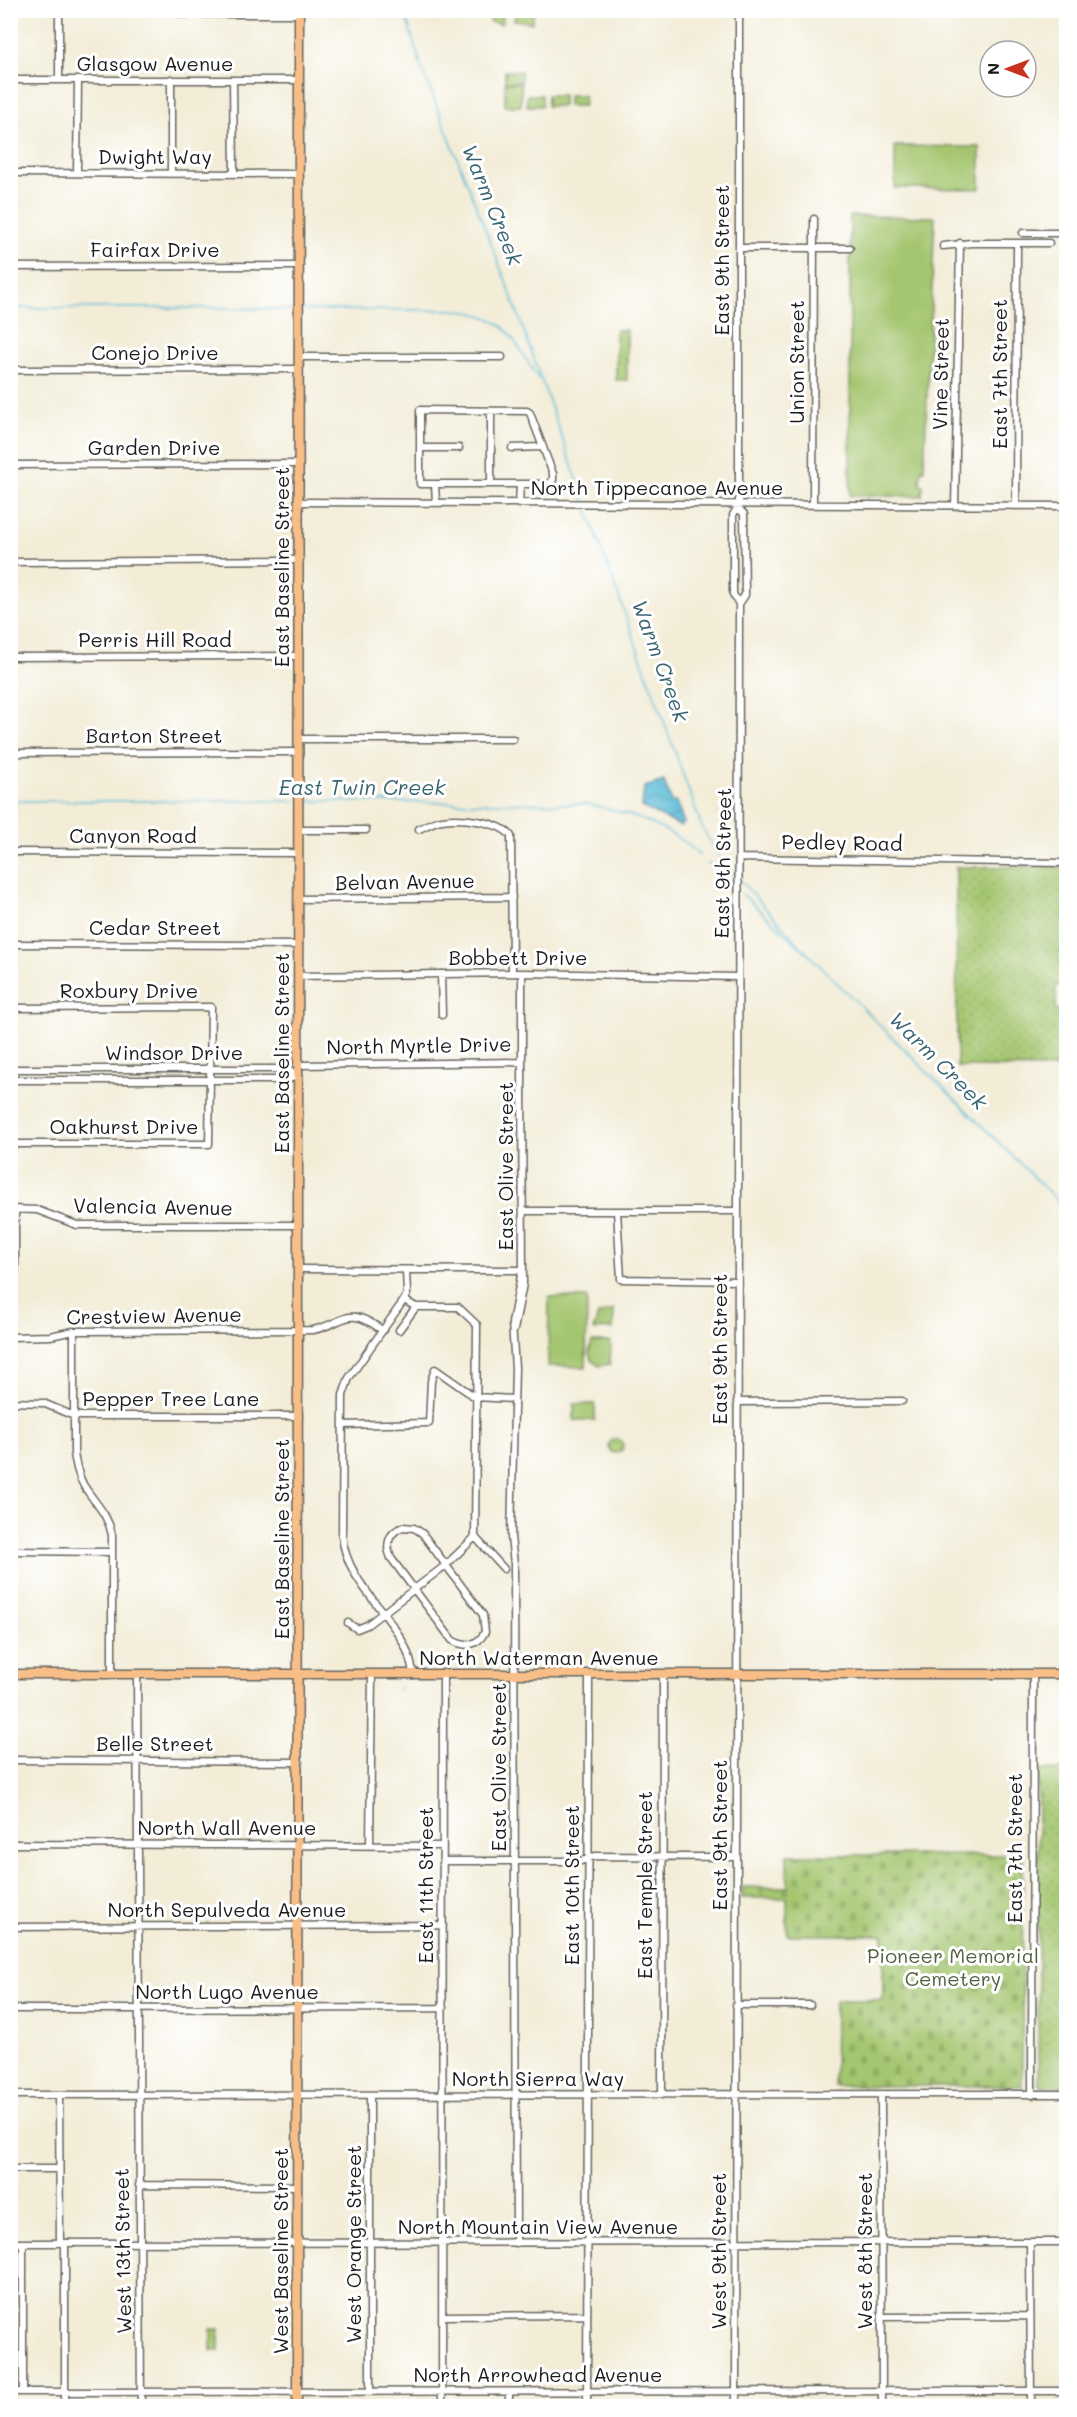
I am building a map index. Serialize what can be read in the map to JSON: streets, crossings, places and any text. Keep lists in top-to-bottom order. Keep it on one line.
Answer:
{"streets":{"main road":["East Baseline Street","North Waterman Avenue","West Baseline Street"],"street":["Glasgow Avenue","Dwight Way","Fairfax Drive","East 9th Street","Conejo Drive","Union Street","Vine Street","East 7th Street","Garden Drive","North Tippecanoe Avenue","Perris Hill Road","Barton Street","Canyon Road","Pedley Road","Belvan Avenue","Cedar Street","Bobbett Drive","Roxbury Drive","North Myrtle Drive","Windsor Drive","Oakhurst Drive","East Olive Street","Valencia Avenue","Crestview Avenue","Pepper Tree Lane","Belle Street","North Wall Avenue","East 11th Street","East 10th Street","East Temple Street","North Sepulveda Avenue","North Lugo Avenue","North Sierra Way","North Mountain View Avenue","West Orange Street","West 13th Street","West 9th Street","West 8th Street","North Arrowhead Avenue"]},"crossings":[["Glasgow Avenue","East Baseline Street"],["Dwight Way","East Baseline Street"],["Fairfax Drive","East Baseline Street"],["East 9th Street","North Tippecanoe Avenue"],["East 9th Street","Pedley Road"],["East 9th Street","Bobbett Drive"],["East 9th Street","North Waterman Avenue"],["East 9th Street","North Sierra Way"],["East 9th Street","West 9th Street"],["Conejo Drive","East Baseline Street"],["Union Street","North Tippecanoe Avenue"],["Vine Street","North Tippecanoe Avenue"],["East 7th Street","North Tippecanoe Avenue"],["East 7th Street","North Waterman Avenue"],["East 7th Street","North Sierra Way"],["Garden Drive","East Baseline Street"],["North Tippecanoe Avenue","East Baseline Street"],["East Baseline Street","Perris Hill Road"],["East Baseline Street","Barton Street"],["East Baseline Street","Canyon Road"],["East Baseline Street","Belvan Avenue"],["East Baseline Street","Cedar Street"],["East Baseline Street","Bobbett Drive"],["East Baseline Street","North Myrtle Drive"],["East Baseline Street","Windsor Drive"],["East Baseline Street","Valencia Avenue"],["East Baseline Street","Crestview Avenue"],["East Baseline Street","Pepper Tree Lane"],["East Baseline Street","North Waterman Avenue"],["East Baseline Street","Belle Street"],["East Baseline Street","North Wall Avenue"],["East Baseline Street","North Sepulveda Avenue"],["East Baseline Street","North Lugo Avenue"],["East Baseline Street","North Sierra Way"],["East Baseline Street","West Baseline Street"],["Bobbett Drive","North Myrtle Drive"],["Roxbury Drive","Windsor Drive"],["Roxbury Drive","Oakhurst Drive"],["North Myrtle Drive","East Olive Street"],["Windsor Drive","Oakhurst Drive"],["East Olive Street","North Waterman Avenue"],["East Olive Street","North Sierra Way"],["East Olive Street","North Mountain View Avenue"],["North Waterman Avenue","East 11th Street"],["North Waterman Avenue","East 10th Street"],["North Waterman Avenue","East Temple Street"],["North Waterman Avenue","West 13th Street"],["Belle Street","West 13th Street"],["North Wall Avenue","East 11th Street"],["North Wall Avenue","West 13th Street"],["East 11th Street","North Sepulveda Avenue"],["East 11th Street","North Lugo Avenue"],["East 11th Street","North Sierra Way"],["East 11th Street","North Mountain View Avenue"],["East 11th Street","North Arrowhead Avenue"],["East 10th Street","North Sierra Way"],["East 10th Street","North Mountain View Avenue"],["East 10th Street","North Arrowhead Avenue"],["East Temple Street","North Sierra Way"],["North Sepulveda Avenue","West 13th Street"],["North Lugo Avenue","West 13th Street"],["North Sierra Way","West Orange Street"],["North Sierra Way","West 13th Street"],["North Sierra Way","West Baseline Street"],["North Sierra Way","West 9th Street"],["North Sierra Way","West 8th Street"],["North Mountain View Avenue","West Orange Street"],["North Mountain View Avenue","West 13th Street"],["North Mountain View Avenue","West Baseline Street"],["North Mountain View Avenue","West 9th Street"],["North Mountain View Avenue","West 8th Street"],["West Orange Street","North Arrowhead Avenue"],["West 13th Street","North Arrowhead Avenue"],["West Baseline Street","North Arrowhead Avenue"],["West 9th Street","North Arrowhead Avenue"],["West 8th Street","North Arrowhead Avenue"]],"water":["Warm Creek","East Twin Creek"],"parks":["Pioneer Memorial Cemetery"],"north":"left"}
